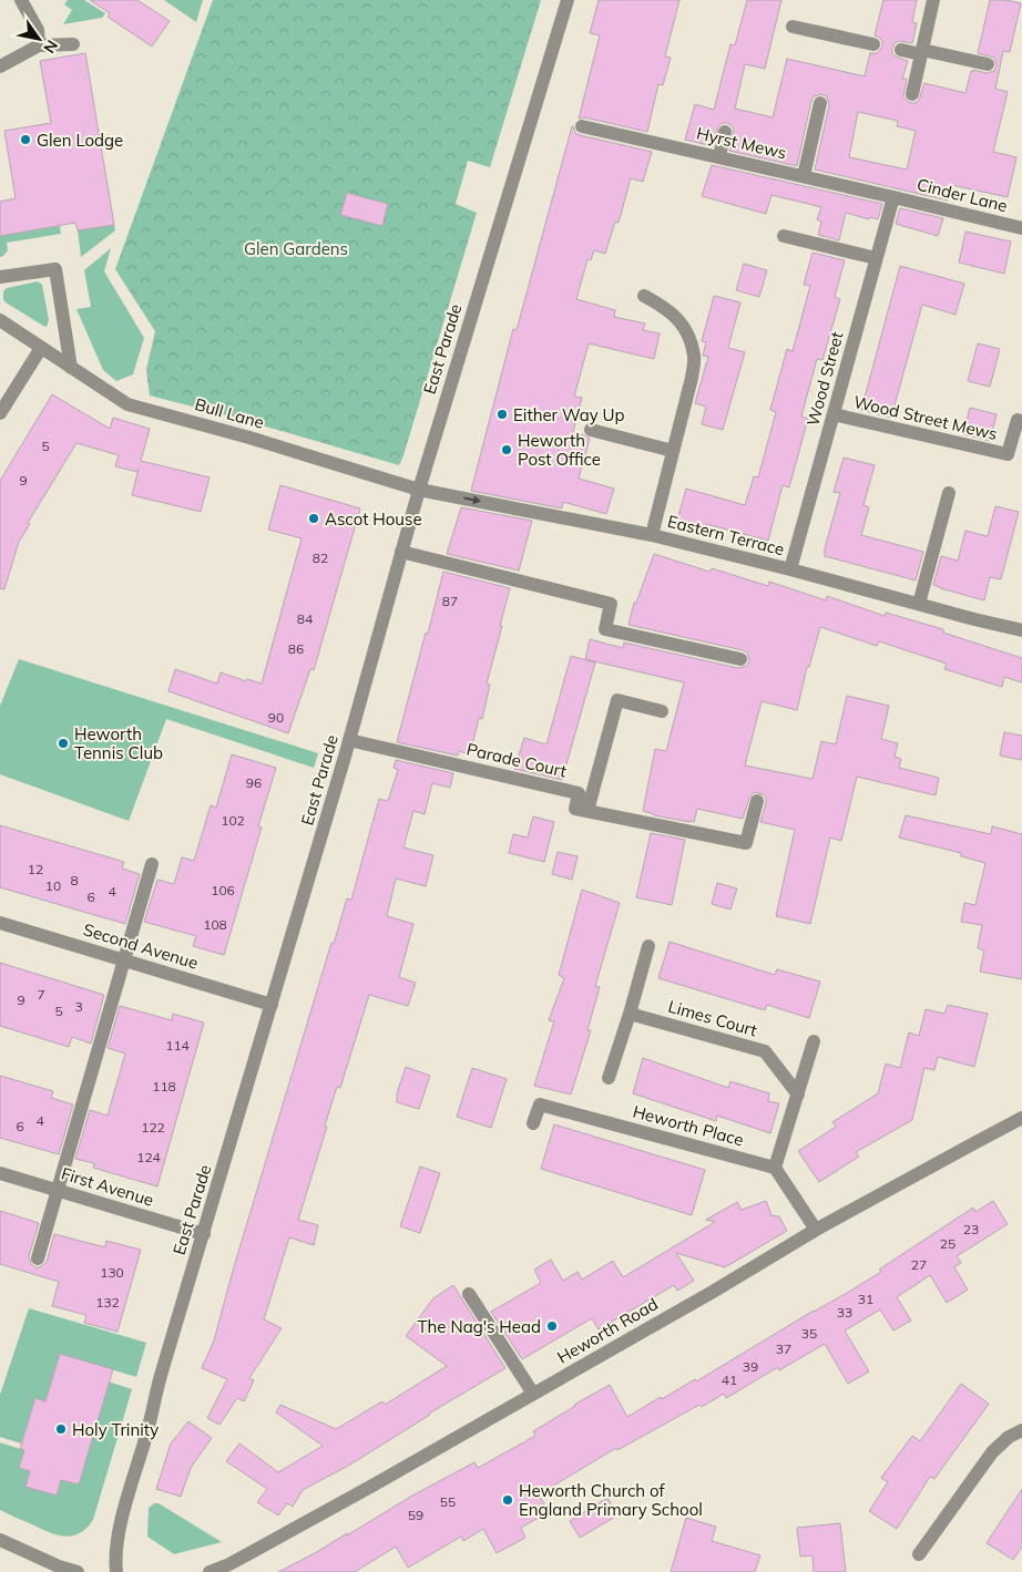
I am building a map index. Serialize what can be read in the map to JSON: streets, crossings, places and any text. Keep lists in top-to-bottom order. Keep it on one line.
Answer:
{"streets":{"street":["Hyrst Mews","Cinder Lane","East Parade","Wood Street","Bull Lane","Wood Street Mews","Eastern Terrace","Parade Court","Second Avenue","Limes Court","Heworth Place","First Avenue","Heworth Road"]},"crossings":[["Hyrst Mews","Cinder Lane"],["Hyrst Mews","Wood Street"],["Cinder Lane","Wood Street"],["East Parade","Bull Lane"],["East Parade","Eastern Terrace"],["East Parade","Parade Court"],["East Parade","Second Avenue"],["East Parade","First Avenue"],["Wood Street","Wood Street Mews"],["Wood Street","Eastern Terrace"],["Bull Lane","Eastern Terrace"]],"parks":["Glen Gardens"],"places":["Glen Lodge","Either Way Up","Heworth Post Office","Ascot House","Heworth Tennis Club","The Nag's Head","Holy Trinity","Heworth Church of England Primary School"],"house_numbers":["5","9","82","87","84","86","90","96","102","12","8","10","106","4","6","108","7","9","3","5","114","118","4","6","122","124","23","25","27","130","31","132","33","35","37","39","41","55","59"],"north":"bottom right"}
